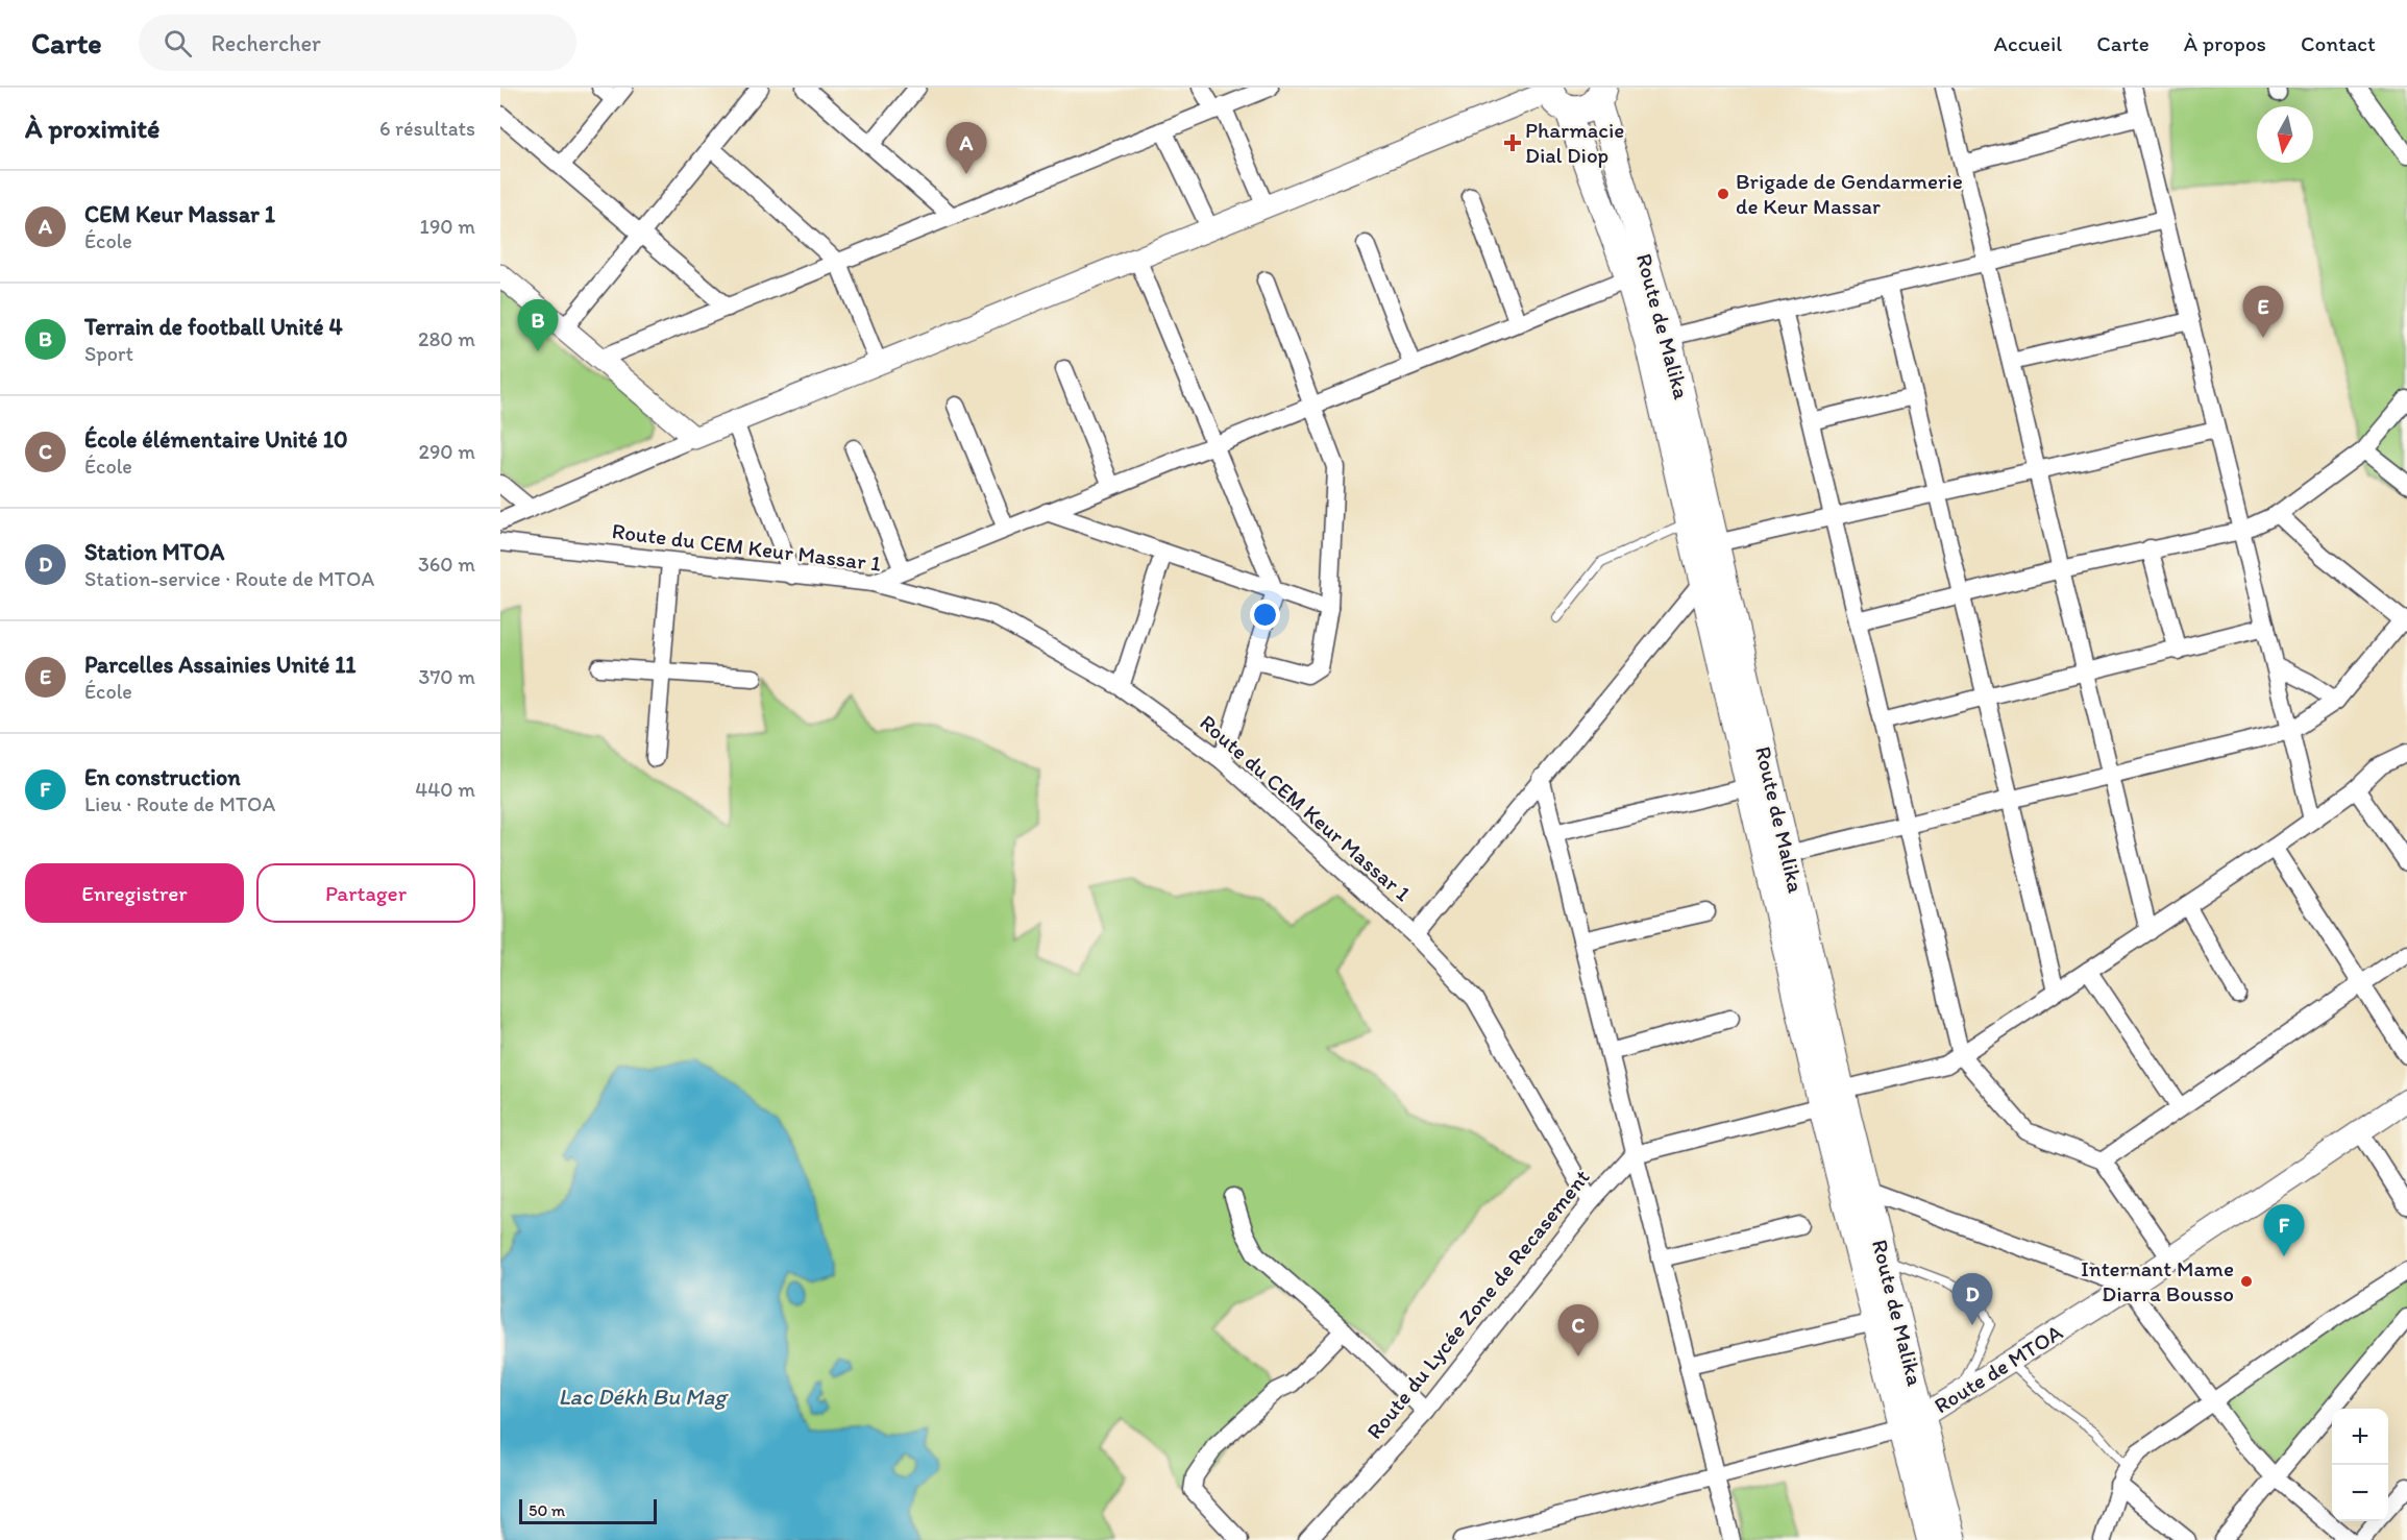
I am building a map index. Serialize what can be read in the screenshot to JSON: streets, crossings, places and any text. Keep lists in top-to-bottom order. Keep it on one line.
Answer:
{"streets":{"main road":["Route de Malika"],"street":["Route du CEM Keur Massar 1","Route du Lycée Zone de Recasement","Route de MTOA"]},"crossings":[["Route de Malika","Route de MTOA"],["Route du CEM Keur Massar 1","Route du Lycée Zone de Recasement"]],"water":["Lac Dékh Bu Mag"],"places":{"health":["Pharmacie Dial Diop"],"other":["Brigade de Gendarmerie de Keur Massar","Internant Mame Diarra Bousso"]},"scale_bar":"50 m","north":"bottom","page":{"header":"Carte","search":"Rechercher","nav":["Accueil","Carte","À propos","Contact"],"heading":["À proximité","6 résultats"],"pins":["A","E","B","F","D","C"],"list":[{"mark":"A","name":"CEM Keur Massar 1","note":"École","value":"190 m"},{"mark":"B","name":"Terrain de football Unité 4","note":"Sport","value":"280 m"},{"mark":"C","name":"École élémentaire Unité 10","note":"École","value":"290 m"},{"mark":"D","name":"Station MTOA","note":"Station-service · Route de MTOA","value":"360 m"},{"mark":"E","name":"Parcelles Assainies Unité 11","note":"École","value":"370 m"},{"mark":"F","name":"En construction","note":"Lieu · Route de MTOA","value":"440 m"}],"buttons":["Enregistrer","Partager"],"map_buttons":["+","−"],"scale":"50 m"}}
